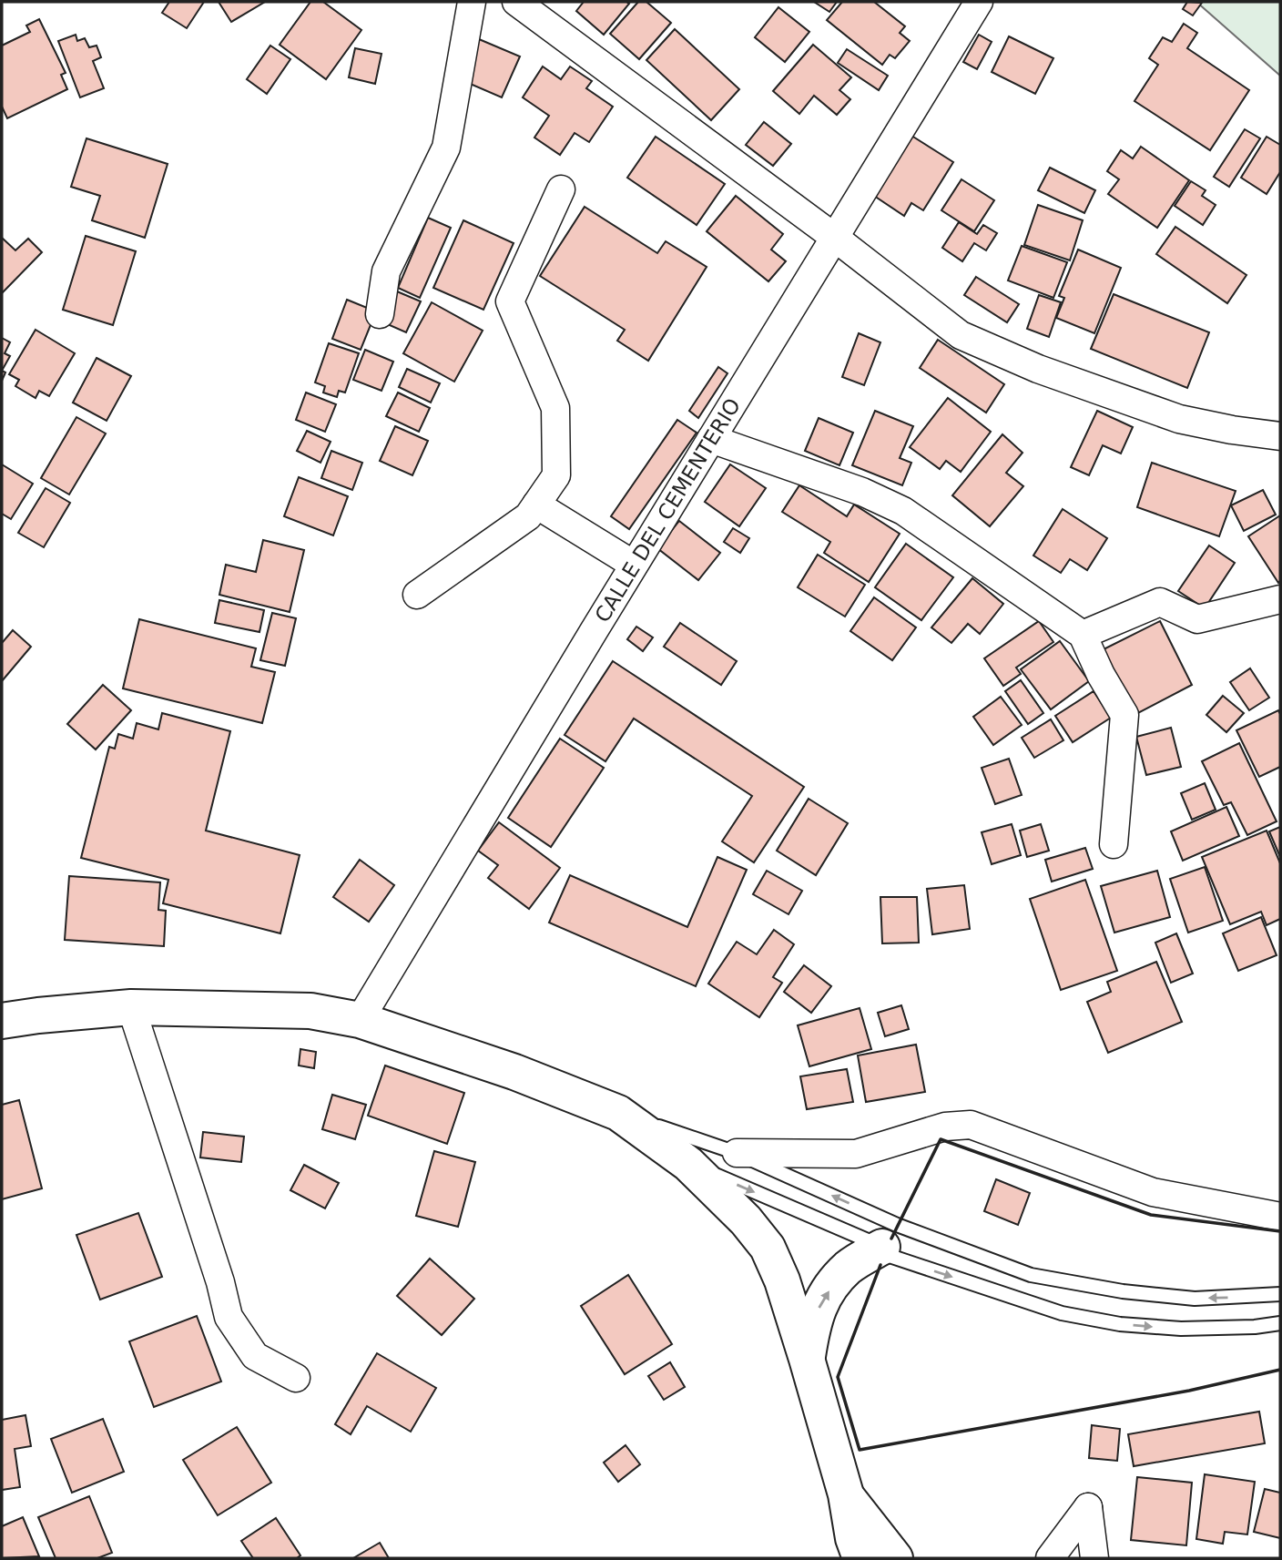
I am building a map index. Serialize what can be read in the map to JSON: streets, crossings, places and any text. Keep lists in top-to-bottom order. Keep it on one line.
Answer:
{"streets":{"street":["CALLE DEL CEMENTERIO"]}}
